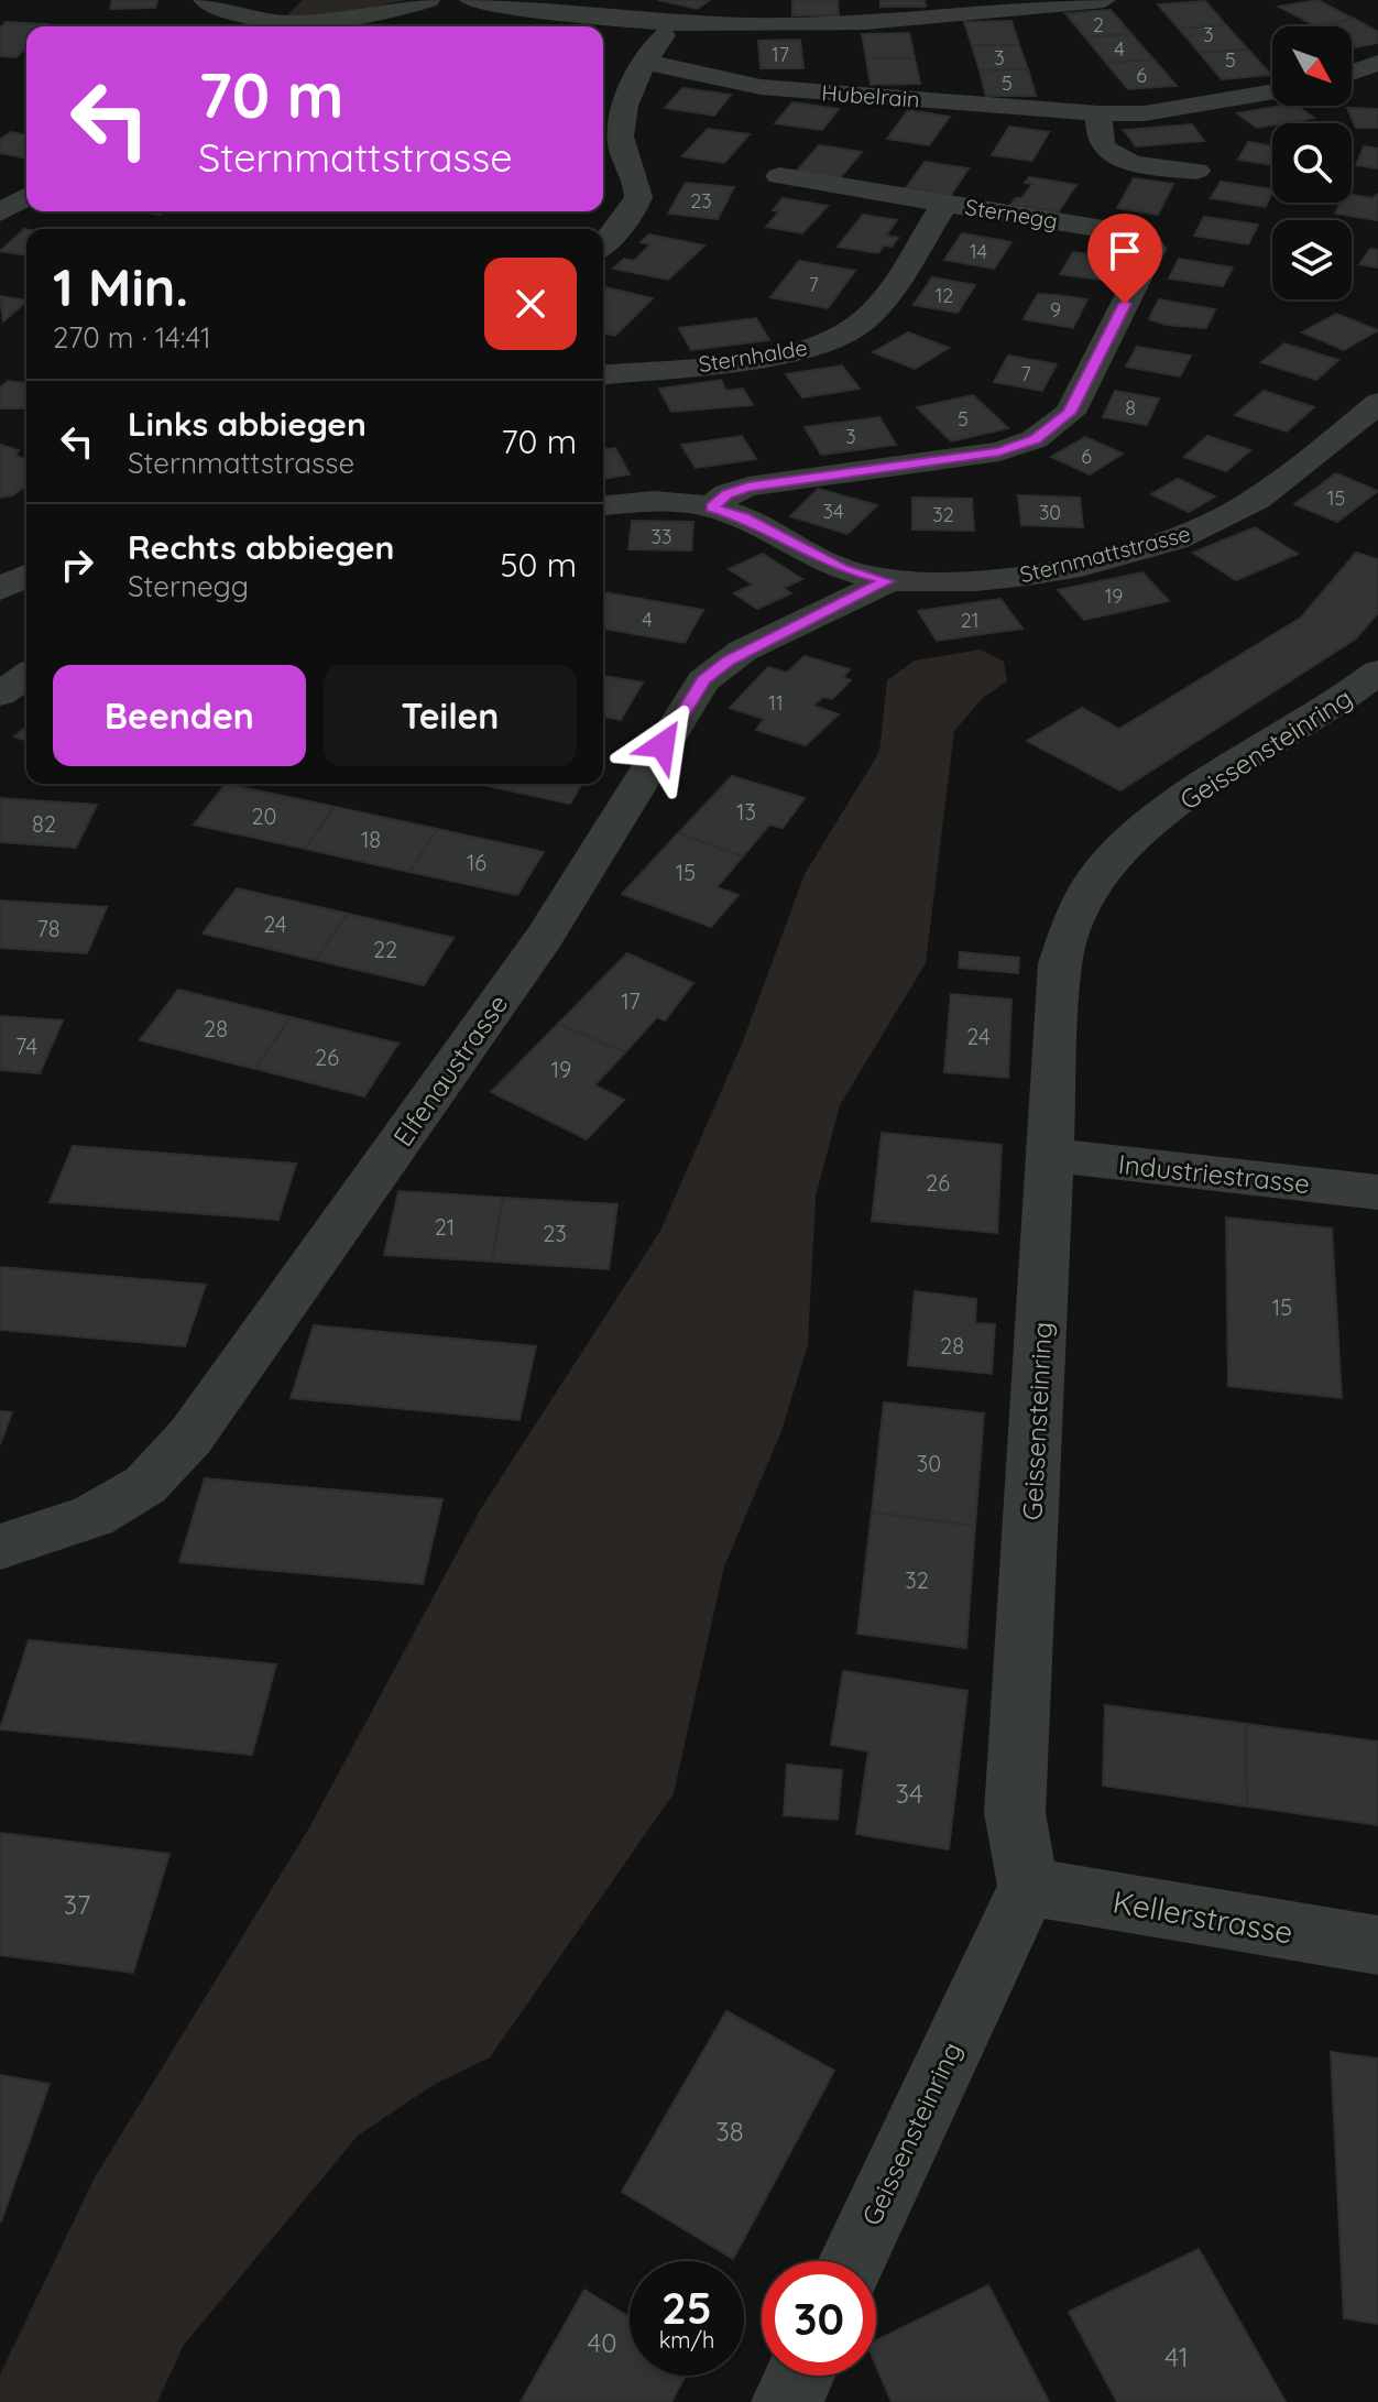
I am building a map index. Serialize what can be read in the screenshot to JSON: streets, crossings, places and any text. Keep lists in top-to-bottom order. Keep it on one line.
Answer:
{"streets":{"street":["Hubelrain","Sternegg","Sternhalde","Sternmattstrasse","Geissensteinring","Elfenaustrasse","Industriestrasse","Kellerstrasse"]},"crossings":[["Sternegg","Sternhalde"],["Sternegg","Sternmattstrasse"],["Sternmattstrasse","Elfenaustrasse"],["Geissensteinring","Industriestrasse"],["Geissensteinring","Kellerstrasse"]],"house_numbers":["2","3","4","17","3","5","6","5","23","14","7","12","9","7","8","5","3","6","15","34","30","32","33","19","4","21","11","13","20","82","18","16","15","24","78","22","17","28","24","74","26","19","26","21","23","15","28","30","32","34","37","38","40","41"],"north":"bottom right","page":{"turn":["70 m","Sternmattstrasse"],"heading":["1 Min.","270 m · 14:41"],"list":[{"name":"Links abbiegen","note":"Sternmattstrasse","value":"70 m"},{"name":"Rechts abbiegen","note":"Sternegg","value":"50 m"}],"buttons":["Beenden","Teilen"],"speed":"25 km/h","limit":"30"}}
